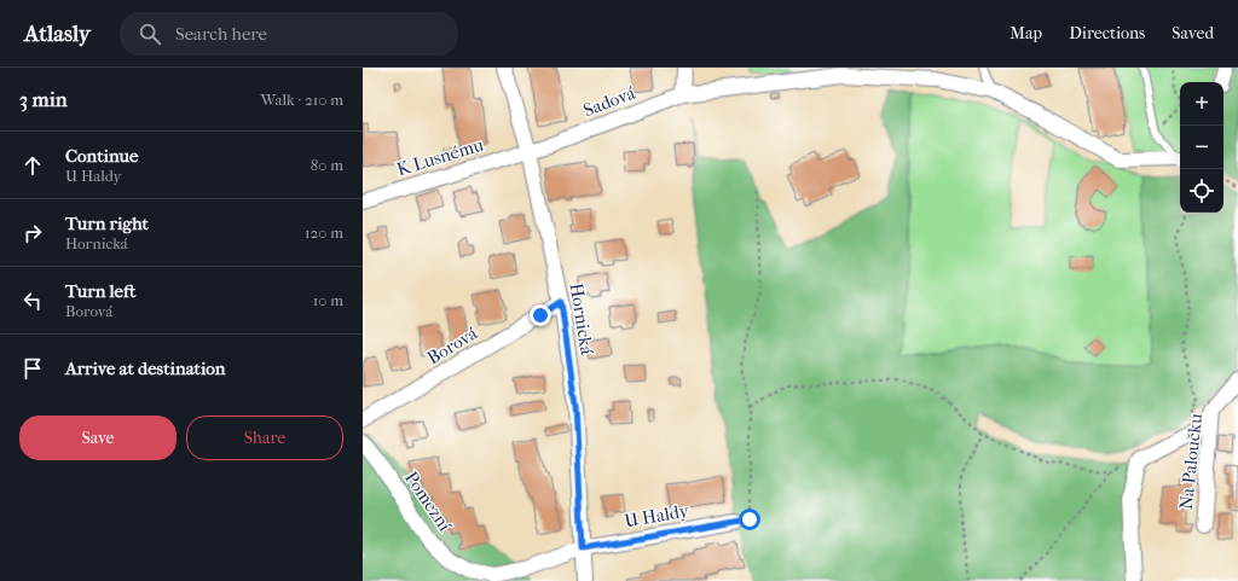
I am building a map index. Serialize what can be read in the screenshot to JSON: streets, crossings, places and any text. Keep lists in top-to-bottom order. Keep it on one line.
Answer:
{"streets":{"street":["Sadová","K Lusnému","Hornická","Borová","Na Paloučku","Pomezní","U Haldy"]},"crossings":[["Sadová","K Lusnému"],["Sadová","Hornická"],["K Lusnému","Hornická"],["Hornická","Borová"],["Hornická","Pomezní"],["Hornická","U Haldy"],["Pomezní","U Haldy"]],"page":{"header":"Atlasly","search":"Search here","nav":["Map","Directions","Saved"],"heading":["3 min","Walk · 210 m"],"map_buttons":["+","−"],"list":[["Continue","U Haldy","80 m"],["Turn right","Hornická","120 m"],["Turn left","Borová","10 m"],"Arrive at destination"],"buttons":["Save","Share"]}}
